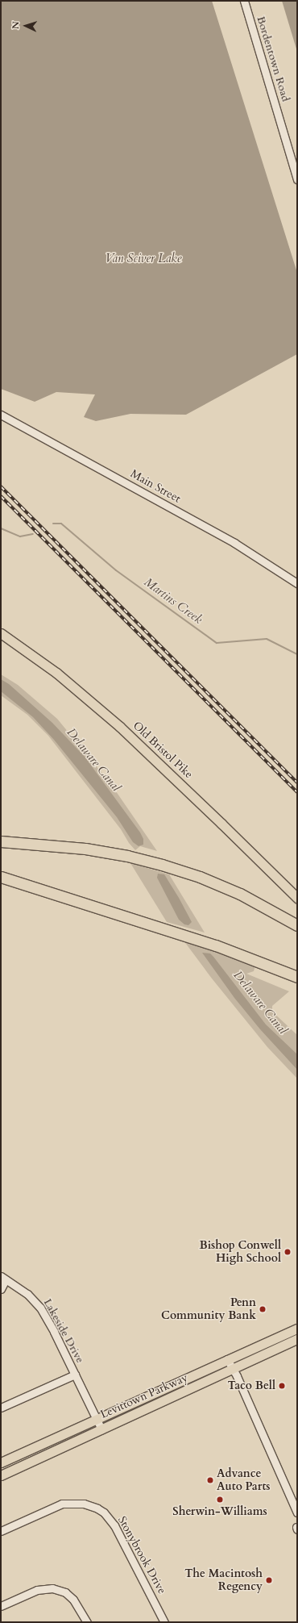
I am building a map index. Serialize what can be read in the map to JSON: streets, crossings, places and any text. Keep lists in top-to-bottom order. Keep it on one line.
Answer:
{"streets":{"main road":["Old Bristol Pike","Levittown Parkway"],"street":["Bordentown Road","Main Street","Lakeside Drive","Stonybrook Drive"]},"crossings":[["Lakeside Drive","Levittown Parkway"]],"water":["Van Sciver Lake","Martins Creek","Delaware Canal"],"places":["Bishop Conwell High School","Penn Community Bank","Taco Bell","Advance Auto Parts","Sherwin-Williams","The Macintosh Regency"],"north":"left"}
